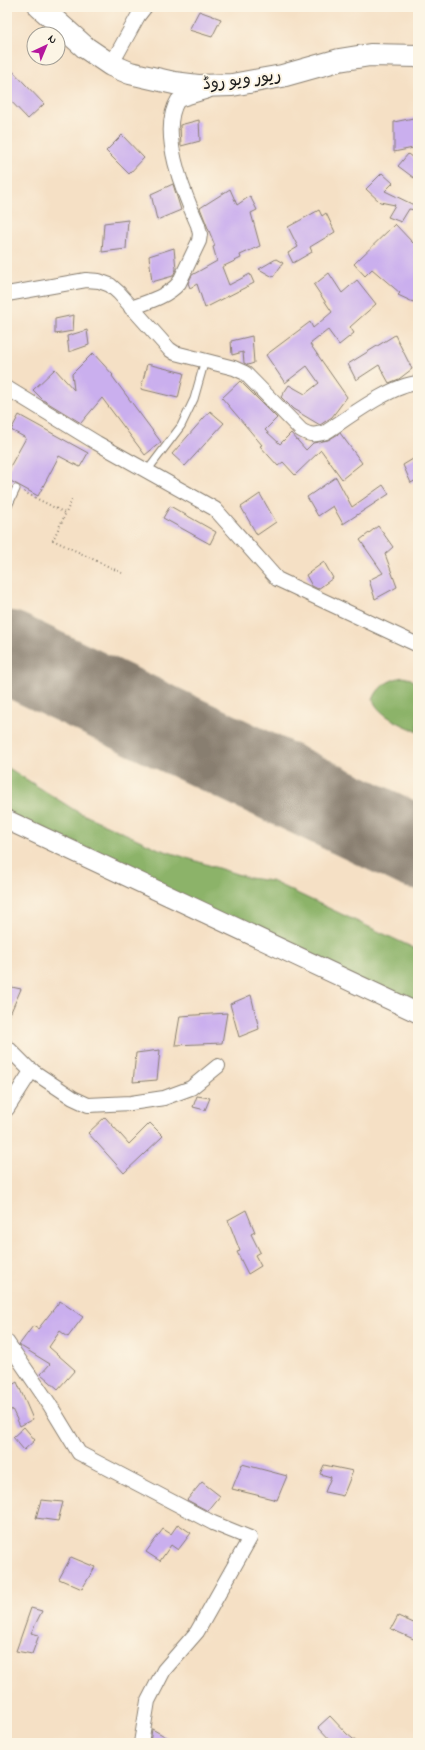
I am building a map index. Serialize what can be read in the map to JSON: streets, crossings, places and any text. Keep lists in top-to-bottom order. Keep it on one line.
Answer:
{"streets":{"highway":["ریور ویو روڈ"]},"north":"top right"}
